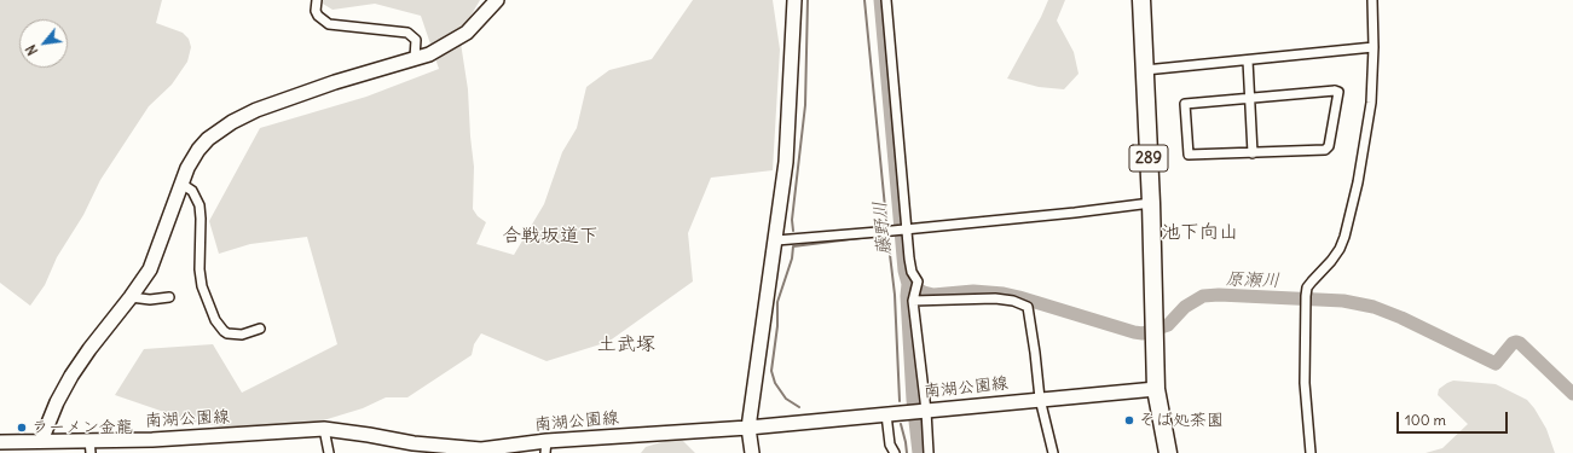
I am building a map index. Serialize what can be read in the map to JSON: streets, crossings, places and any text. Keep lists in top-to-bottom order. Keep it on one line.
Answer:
{"streets":{"highway":["289"],"main road":["南湖公園線"]},"crossings":[["289","南湖公園線"]],"districts":["池下向山","合戦坂道下","土武塚"],"water":["藤野川","原瀬川"],"places":["そば処茶園","ラーメン金龍"],"scale_bar":"100 m","north":"bottom left"}
